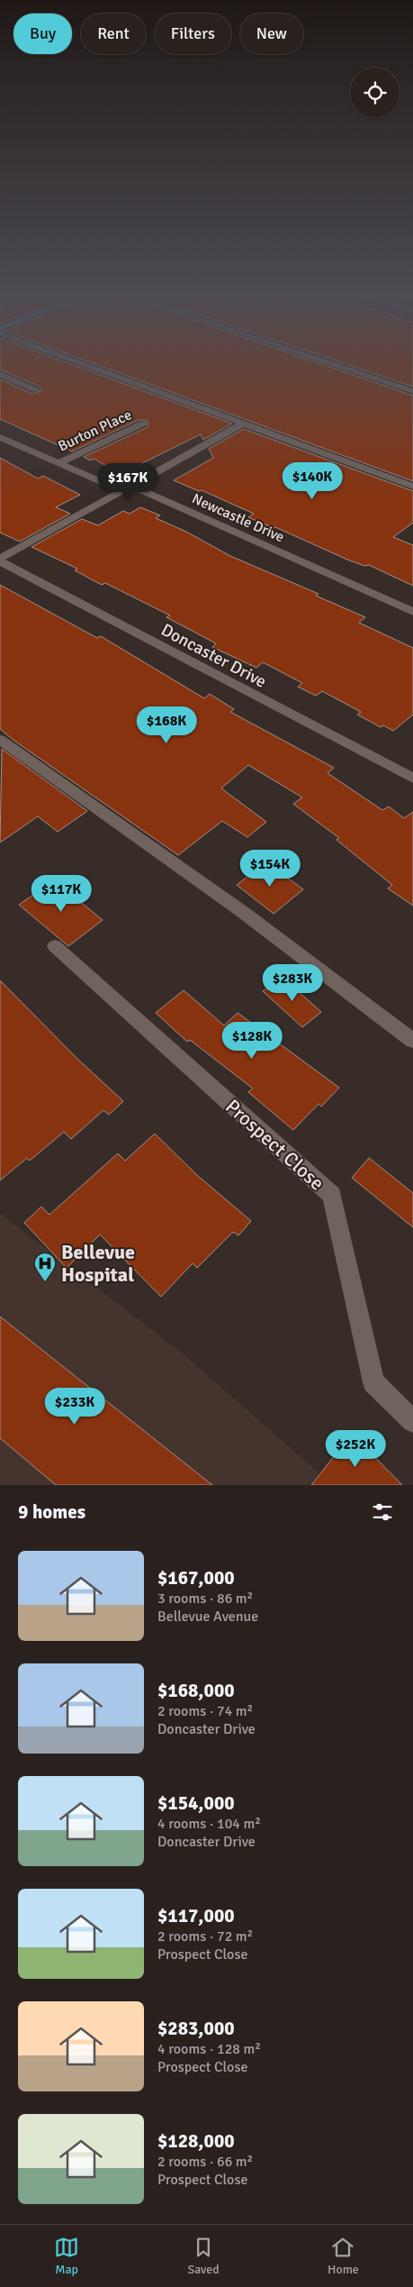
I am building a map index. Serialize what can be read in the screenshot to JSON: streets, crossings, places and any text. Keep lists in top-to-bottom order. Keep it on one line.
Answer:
{"streets":{"street":["Burton Place","Newcastle Drive","Doncaster Drive","Prospect Close"]},"crossings":[["Burton Place","Newcastle Drive"]],"places":{"hospital":["Bellevue Hospital"]},"page":{"chip":["Buy","Rent","Filters","New"],"price":["$140K","$167K","$168K","$154K","$117K","$283K","$128K","$233K","$252K"],"heading":"9 homes","list":[{"name":"$167,000","note":"3 rooms · 86 m² · Bellevue Avenue"},{"name":"$168,000","note":"2 rooms · 74 m² · Doncaster Drive"},{"name":"$154,000","note":"4 rooms · 104 m² · Doncaster Drive"},{"name":"$117,000","note":"2 rooms · 72 m² · Prospect Close"},{"name":"$283,000","note":"4 rooms · 128 m² · Prospect Close"},{"name":"$128,000","note":"2 rooms · 66 m² · Prospect Close"}],"tabs":["Map","Saved","Home"]}}
